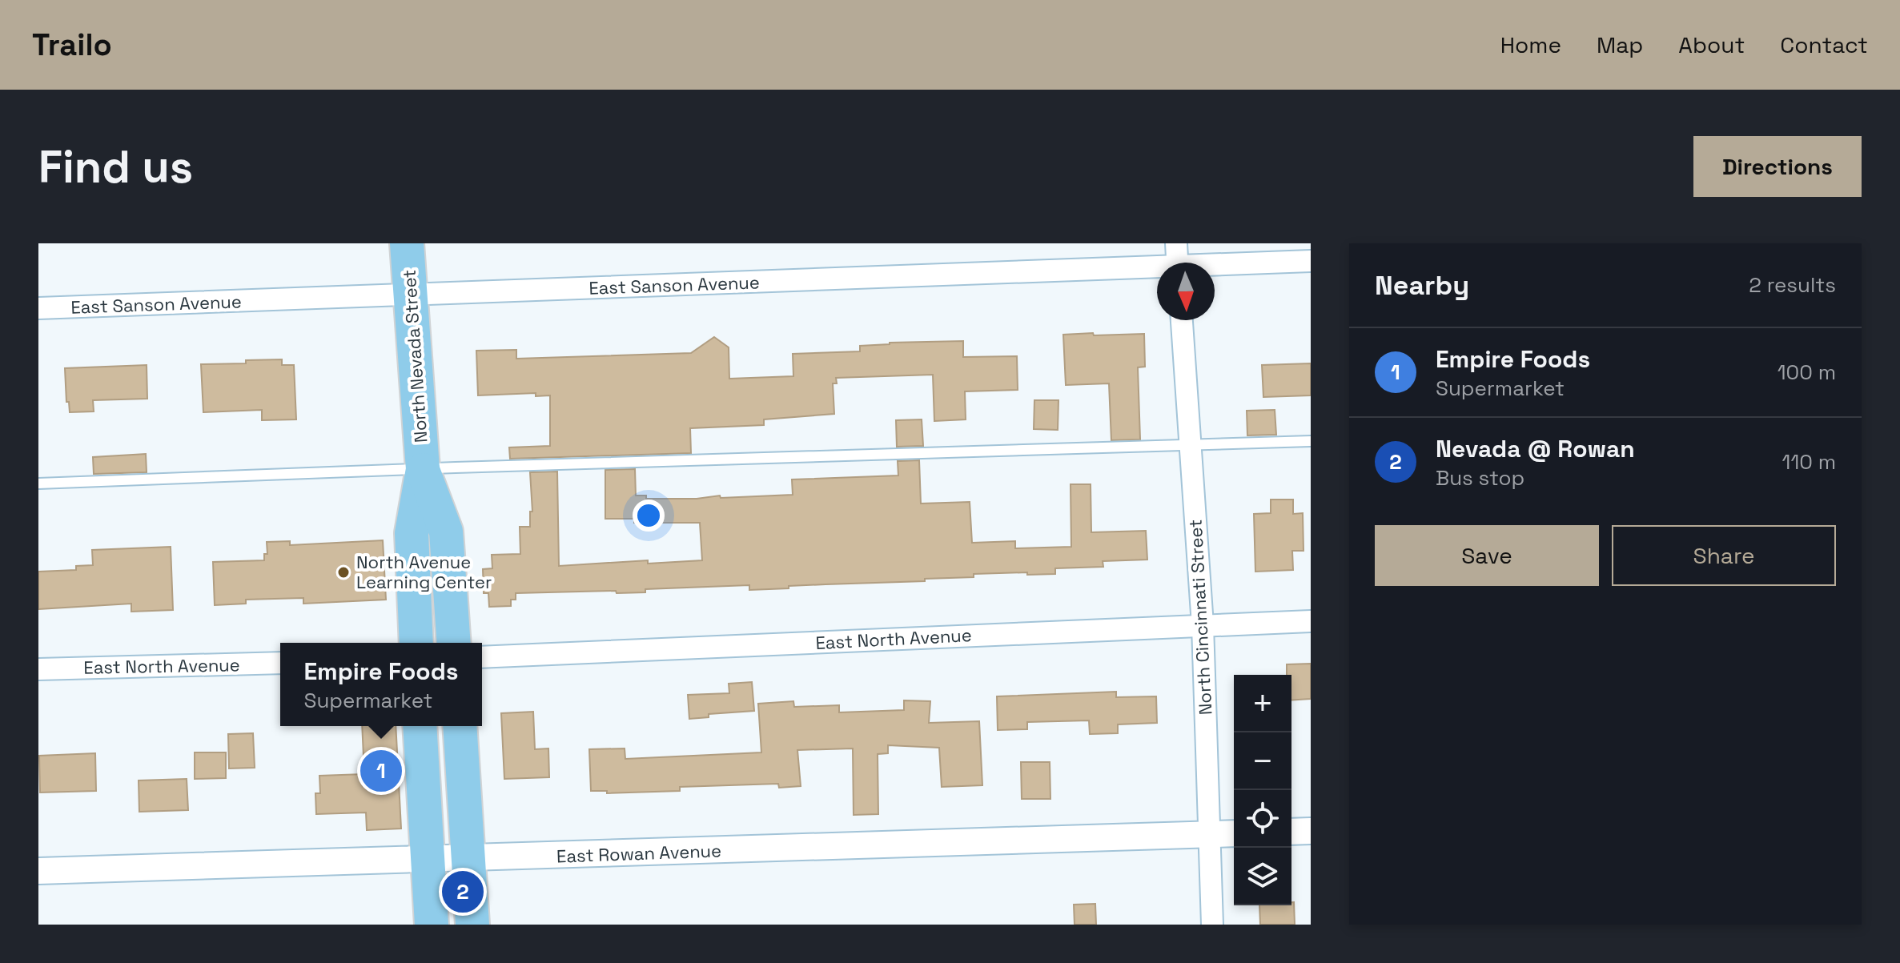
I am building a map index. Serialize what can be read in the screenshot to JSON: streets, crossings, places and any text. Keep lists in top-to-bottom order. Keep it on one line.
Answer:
{"streets":{"main road":["North Nevada Street"],"street":["East Sanson Avenue","North Cincinnati Street","East North Avenue","East Rowan Avenue"]},"crossings":[["East Sanson Avenue","North Nevada Street"],["North Cincinnati Street","East North Avenue"],["North Cincinnati Street","East Rowan Avenue"]],"places":["North Avenue Learning Center"],"north":"bottom","page":{"header":"Trailo","nav":["Home","Map","About","Contact"],"buttons":["Directions",["Save","Share"]],"title":"Find us","heading":["Nearby","2 results"],"list":[{"mark":"1","name":"Empire Foods","note":"Supermarket","value":"100 m"},{"mark":"2","name":"Nevada @ Rowan","note":"Bus stop","value":"110 m"}],"popup":["Empire Foods","Supermarket"],"map_buttons":["+","−"],"pins":["1","2"]}}
